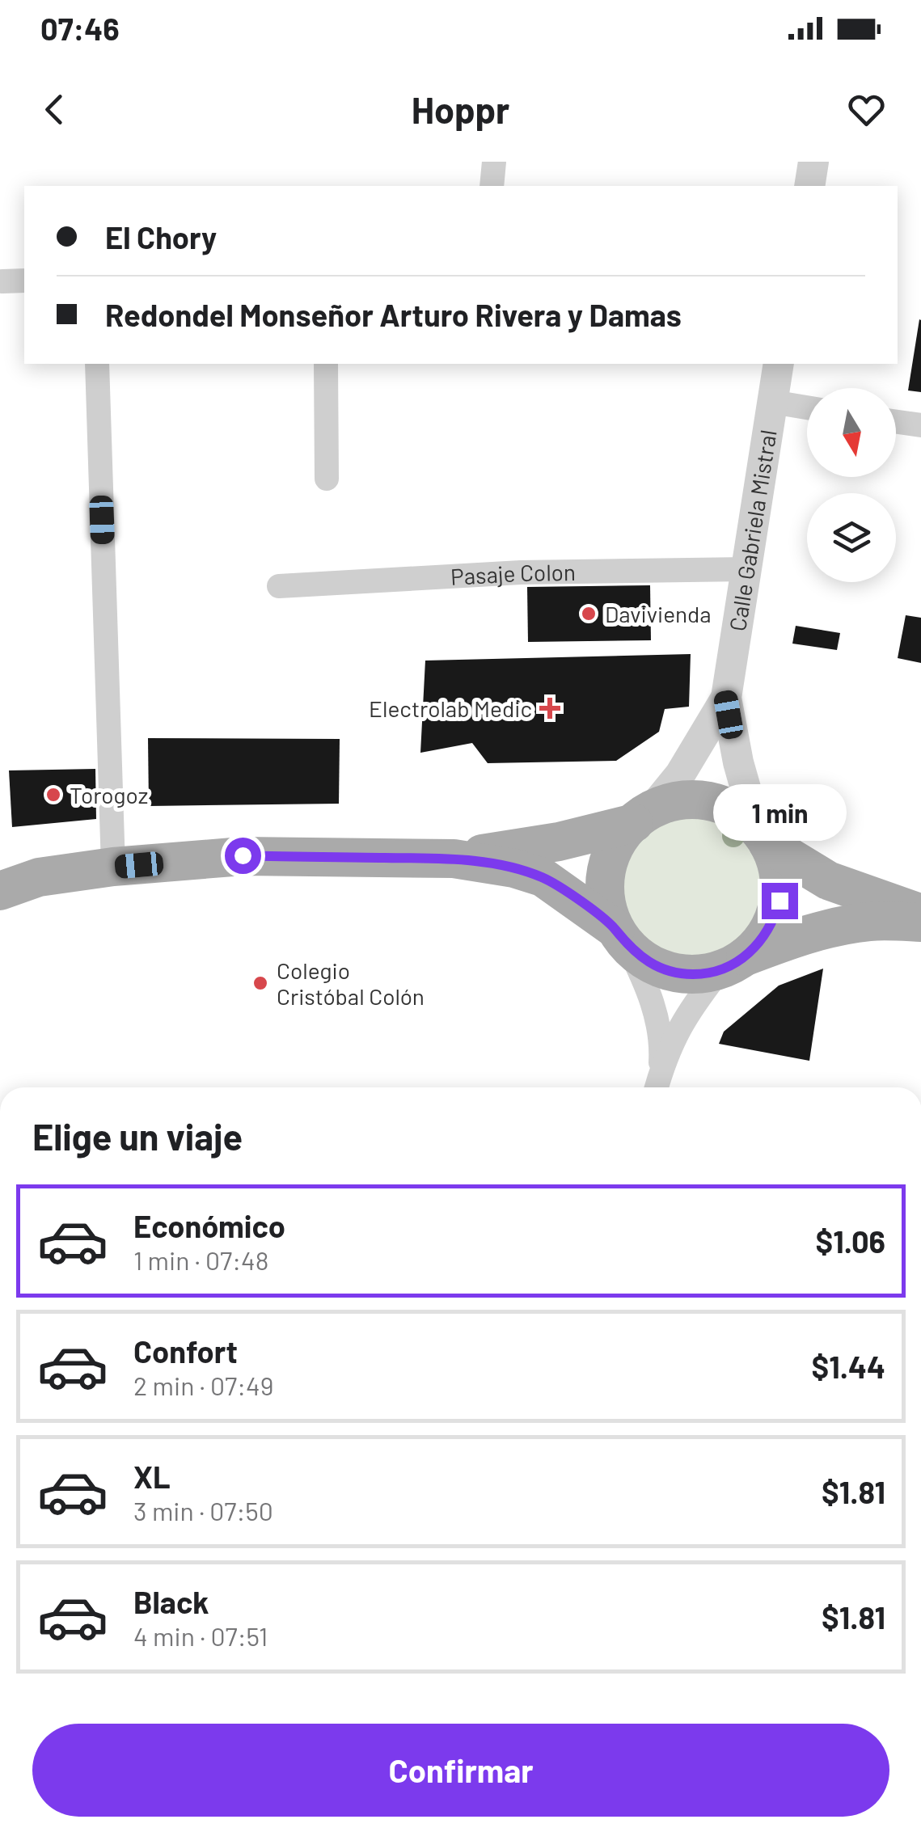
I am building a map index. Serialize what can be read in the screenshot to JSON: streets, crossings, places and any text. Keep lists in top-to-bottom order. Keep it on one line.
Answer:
{"streets":{"street":["Calle Gabriela Mistral","Pasaje Colon"]},"crossings":[["Calle Gabriela Mistral","Pasaje Colon"]],"places":{"other":["Davivienda","Torogoz","Colegio Cristóbal Colón"],"health":["Electrolab Medic"]},"north":"bottom","page":{"status":"07:46","header":"Hoppr","banner":["El Chory","Redondel Monseñor Arturo Rivera y Damas"],"bubble":"1 min","heading":"Elige un viaje","list":[{"name":"Económico","note":"1 min · 07:48","value":"$1.06"},{"name":"Confort","note":"2 min · 07:49","value":"$1.44"},{"name":"XL","note":"3 min · 07:50","value":"$1.81"},{"name":"Black","note":"4 min · 07:51","value":"$1.81"}],"buttons":"Confirmar"}}
